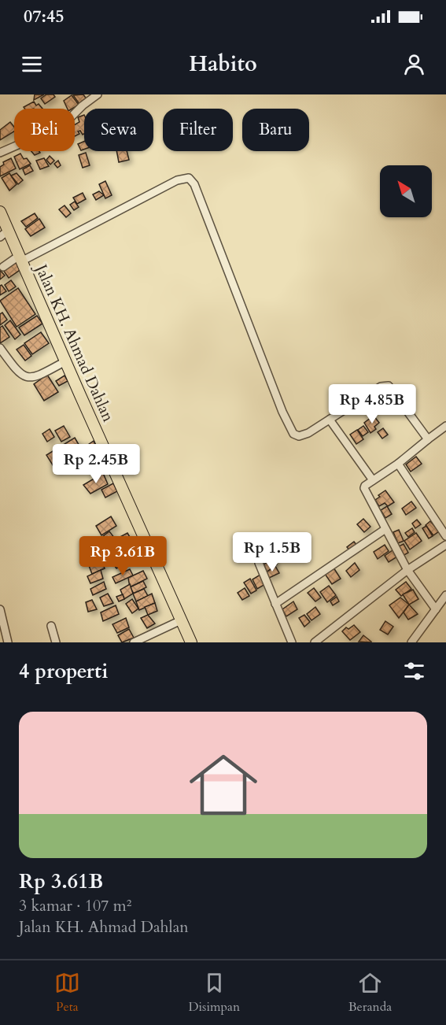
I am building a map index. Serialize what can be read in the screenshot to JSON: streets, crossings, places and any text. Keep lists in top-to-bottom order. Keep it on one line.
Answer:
{"streets":{"highway":["Jalan KH. Ahmad Dahlan"]},"north":"top left","page":{"status":"07:45","header":"Habito","chip":["Beli","Sewa","Filter","Baru"],"price":["Rp 4.85B","Rp 2.45B","Rp 1.5B","Rp 3.61B"],"heading":"4 properti","list":[{"name":"Rp 3.61B","note":"3 kamar · 107 m² · Jalan KH. Ahmad Dahlan"}],"tabs":["Peta","Disimpan","Beranda"]}}
